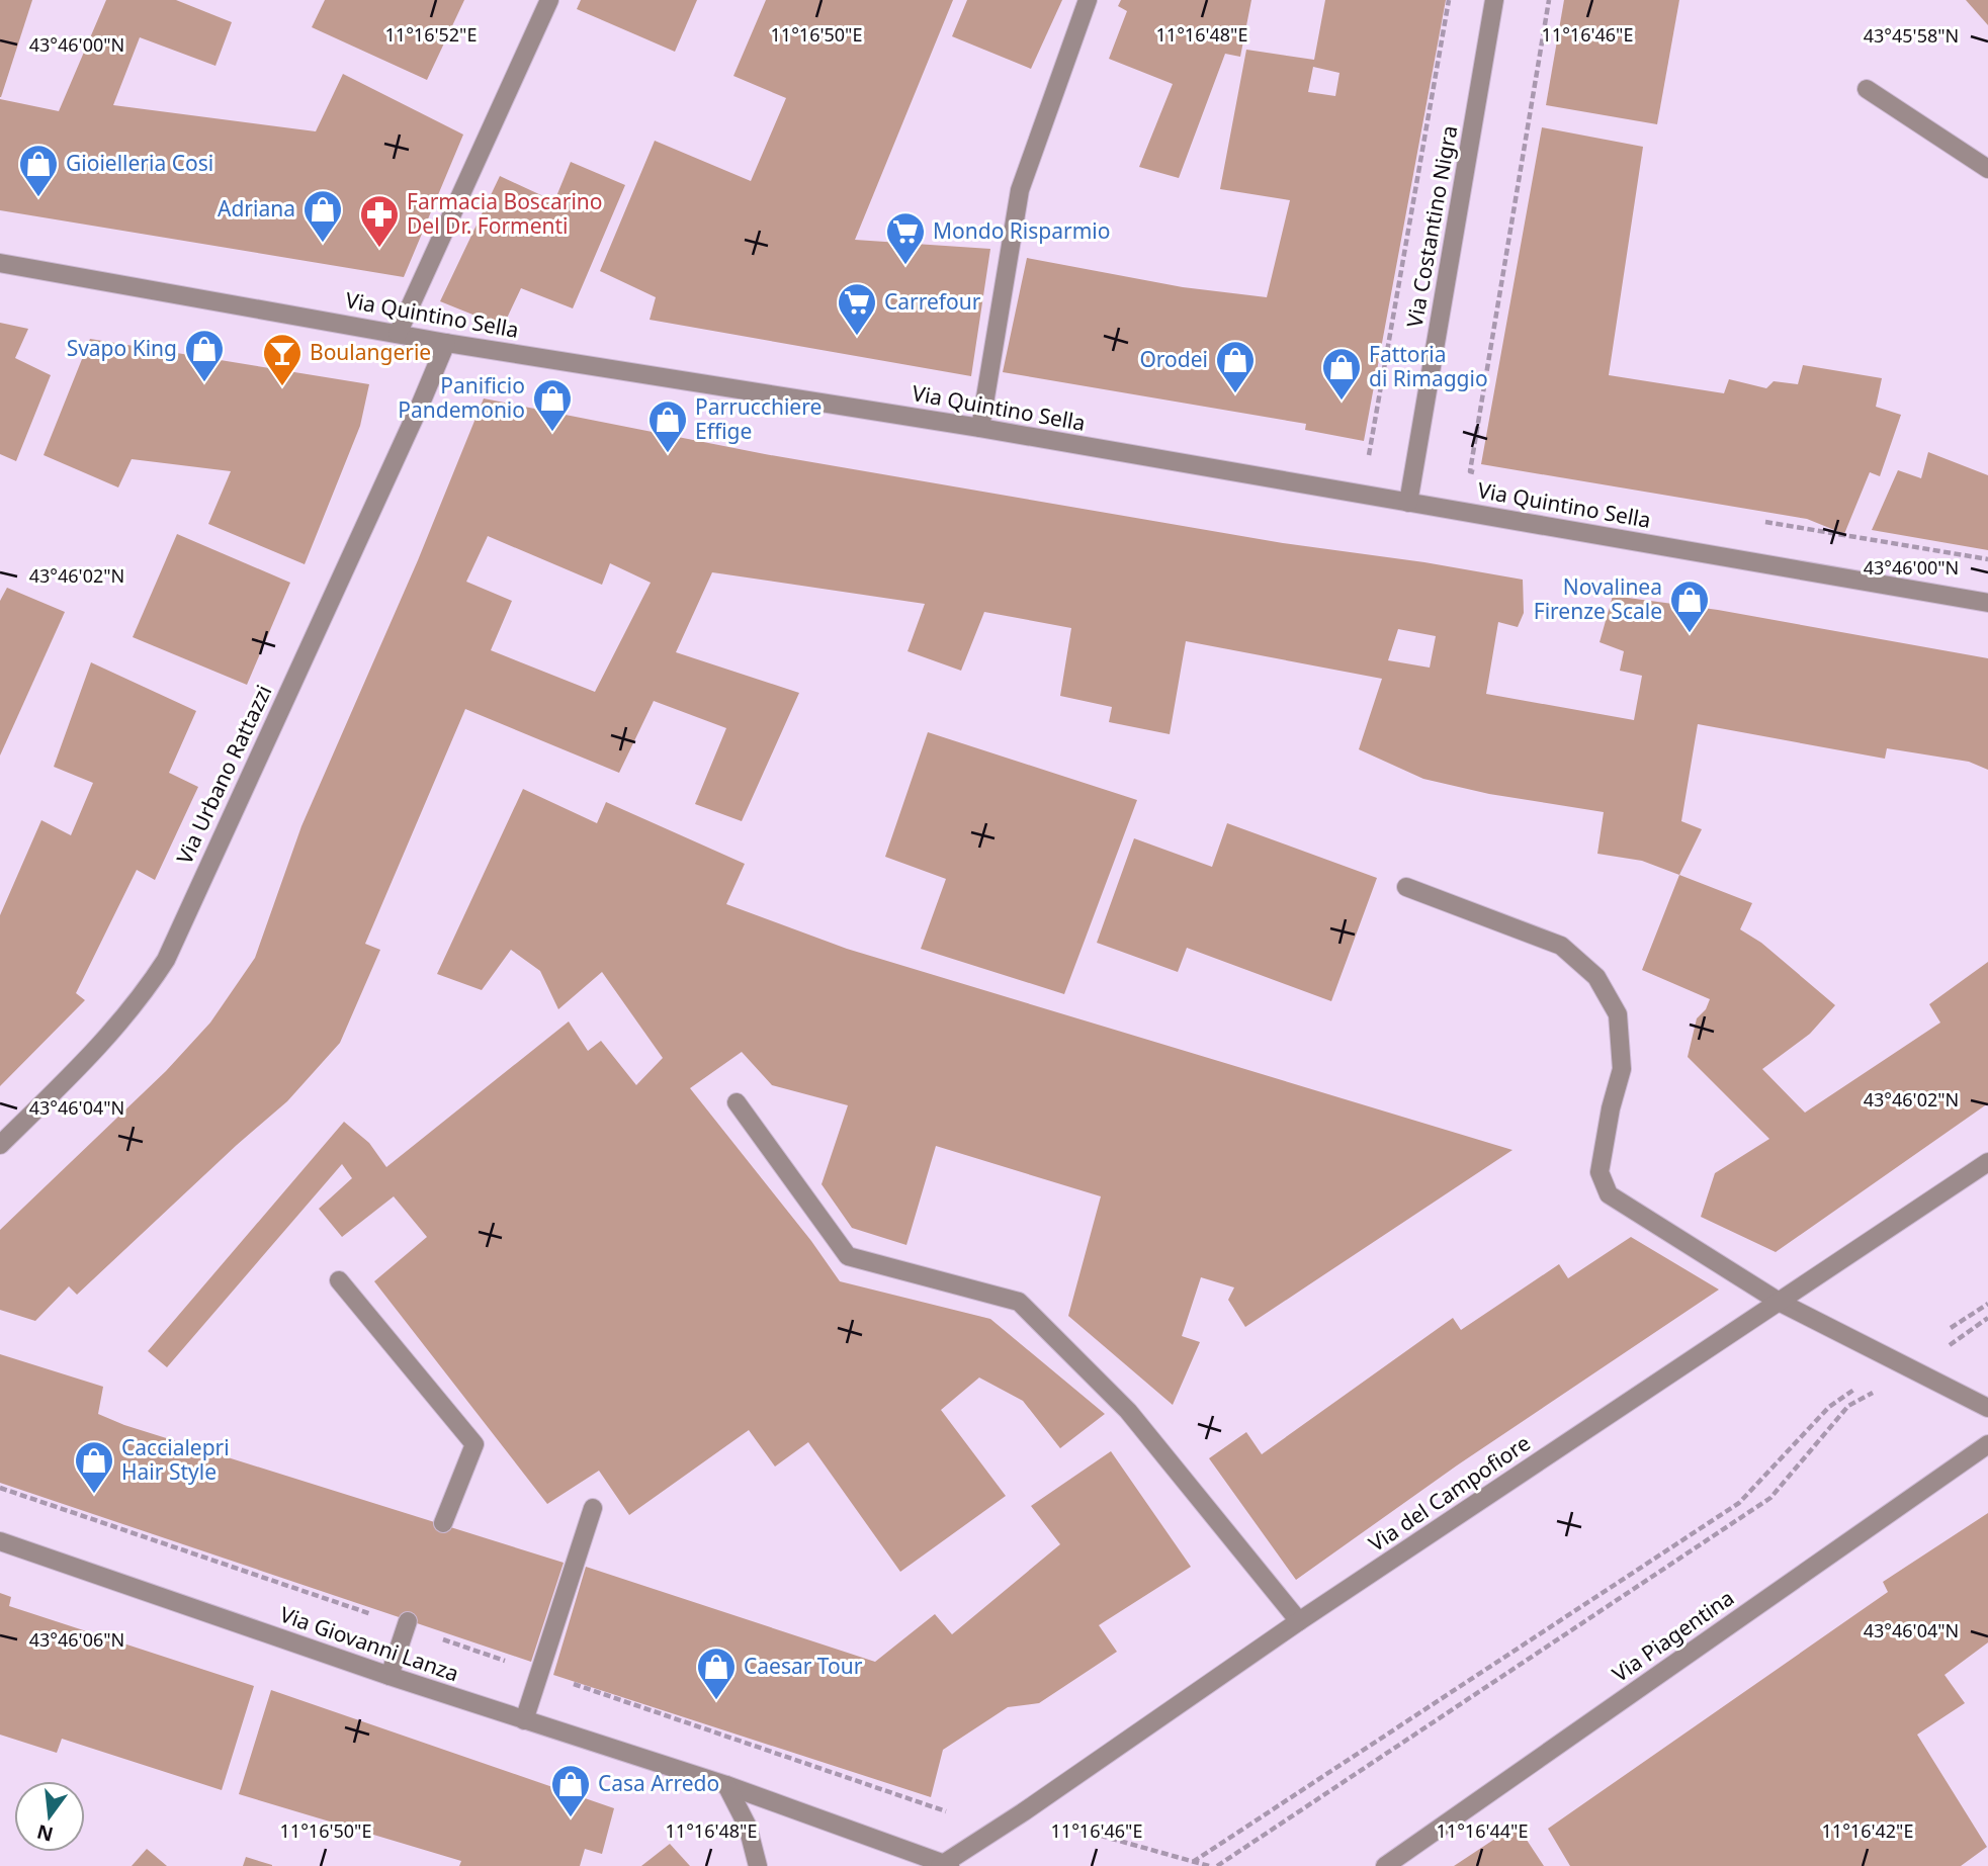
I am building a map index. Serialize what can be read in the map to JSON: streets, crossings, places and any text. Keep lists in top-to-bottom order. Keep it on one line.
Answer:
{"streets":{"street":["Via Costantino Nigra","Via Quintino Sella","Via Urbano Rattazzi","Via del Campofiore","Via Piagentina","Via Giovanni Lanza"]},"crossings":[["Via Costantino Nigra","Via Quintino Sella"],["Via Quintino Sella","Via Urbano Rattazzi"],["Via del Campofiore","Via Giovanni Lanza"]],"places":{"shop":["Gioielleria Cosi","Adriana","Svapo King","Orodei","Fattoria di Rimaggio","Panificio Pandemonio","Parrucchiere Effige","Novalinea Firenze Scale","Caccialepri Hair Style","Caesar Tour","Casa Arredo"],"pharmacy":["Farmacia Boscarino Del Dr. Formenti"],"supermarket":["Mondo Risparmio","Carrefour"],"bar":["Boulangerie"]},"north":"bottom","coordinates":["11°16'52\"E","11°16'50\"E","11°16'48\"E","11°16'46\"E","43°45'58\"N","43°46'00\"N","43°46'02\"N","43°46'04\"N","43°46'06\"N","11°16'44\"E","11°16'42\"E"]}
